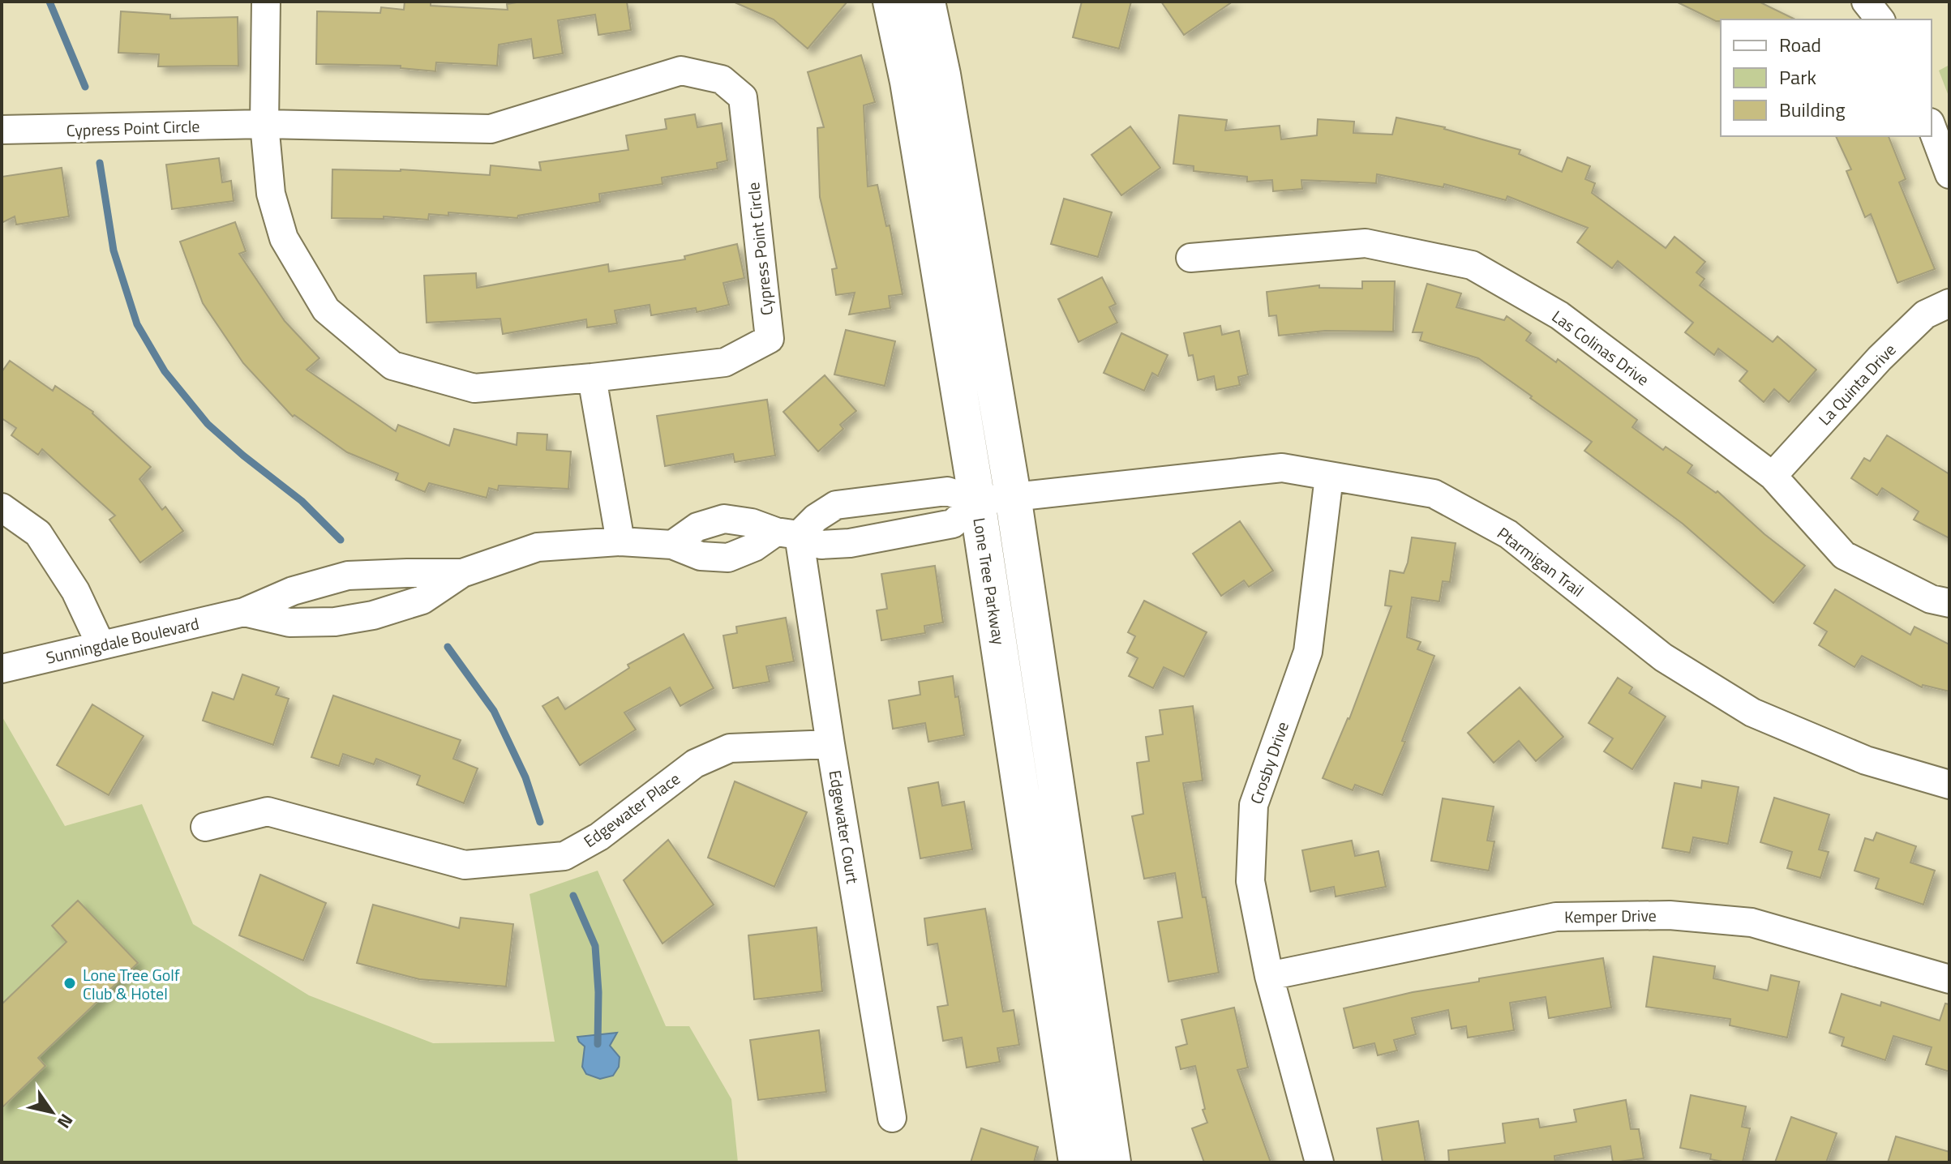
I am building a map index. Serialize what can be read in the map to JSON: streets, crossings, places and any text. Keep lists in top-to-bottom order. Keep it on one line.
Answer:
{"streets":{"street":["Cypress Point Circle","Las Colinas Drive","La Quinta Drive","Ptarmigan Trail","Lone Tree Parkway","Sunningdale Boulevard","Crosby Drive","Edgewater Place","Edgewater Court","Kemper Drive"]},"crossings":[["Las Colinas Drive","La Quinta Drive"],["Ptarmigan Trail","Lone Tree Parkway"],["Ptarmigan Trail","Sunningdale Boulevard"],["Ptarmigan Trail","Crosby Drive"],["Lone Tree Parkway","Sunningdale Boulevard"],["Sunningdale Boulevard","Edgewater Court"],["Crosby Drive","Kemper Drive"],["Edgewater Place","Edgewater Court"]],"places":["Lone Tree Golf Club & Hotel"],"legend":["Road","Park","Building"],"north":"bottom right"}
